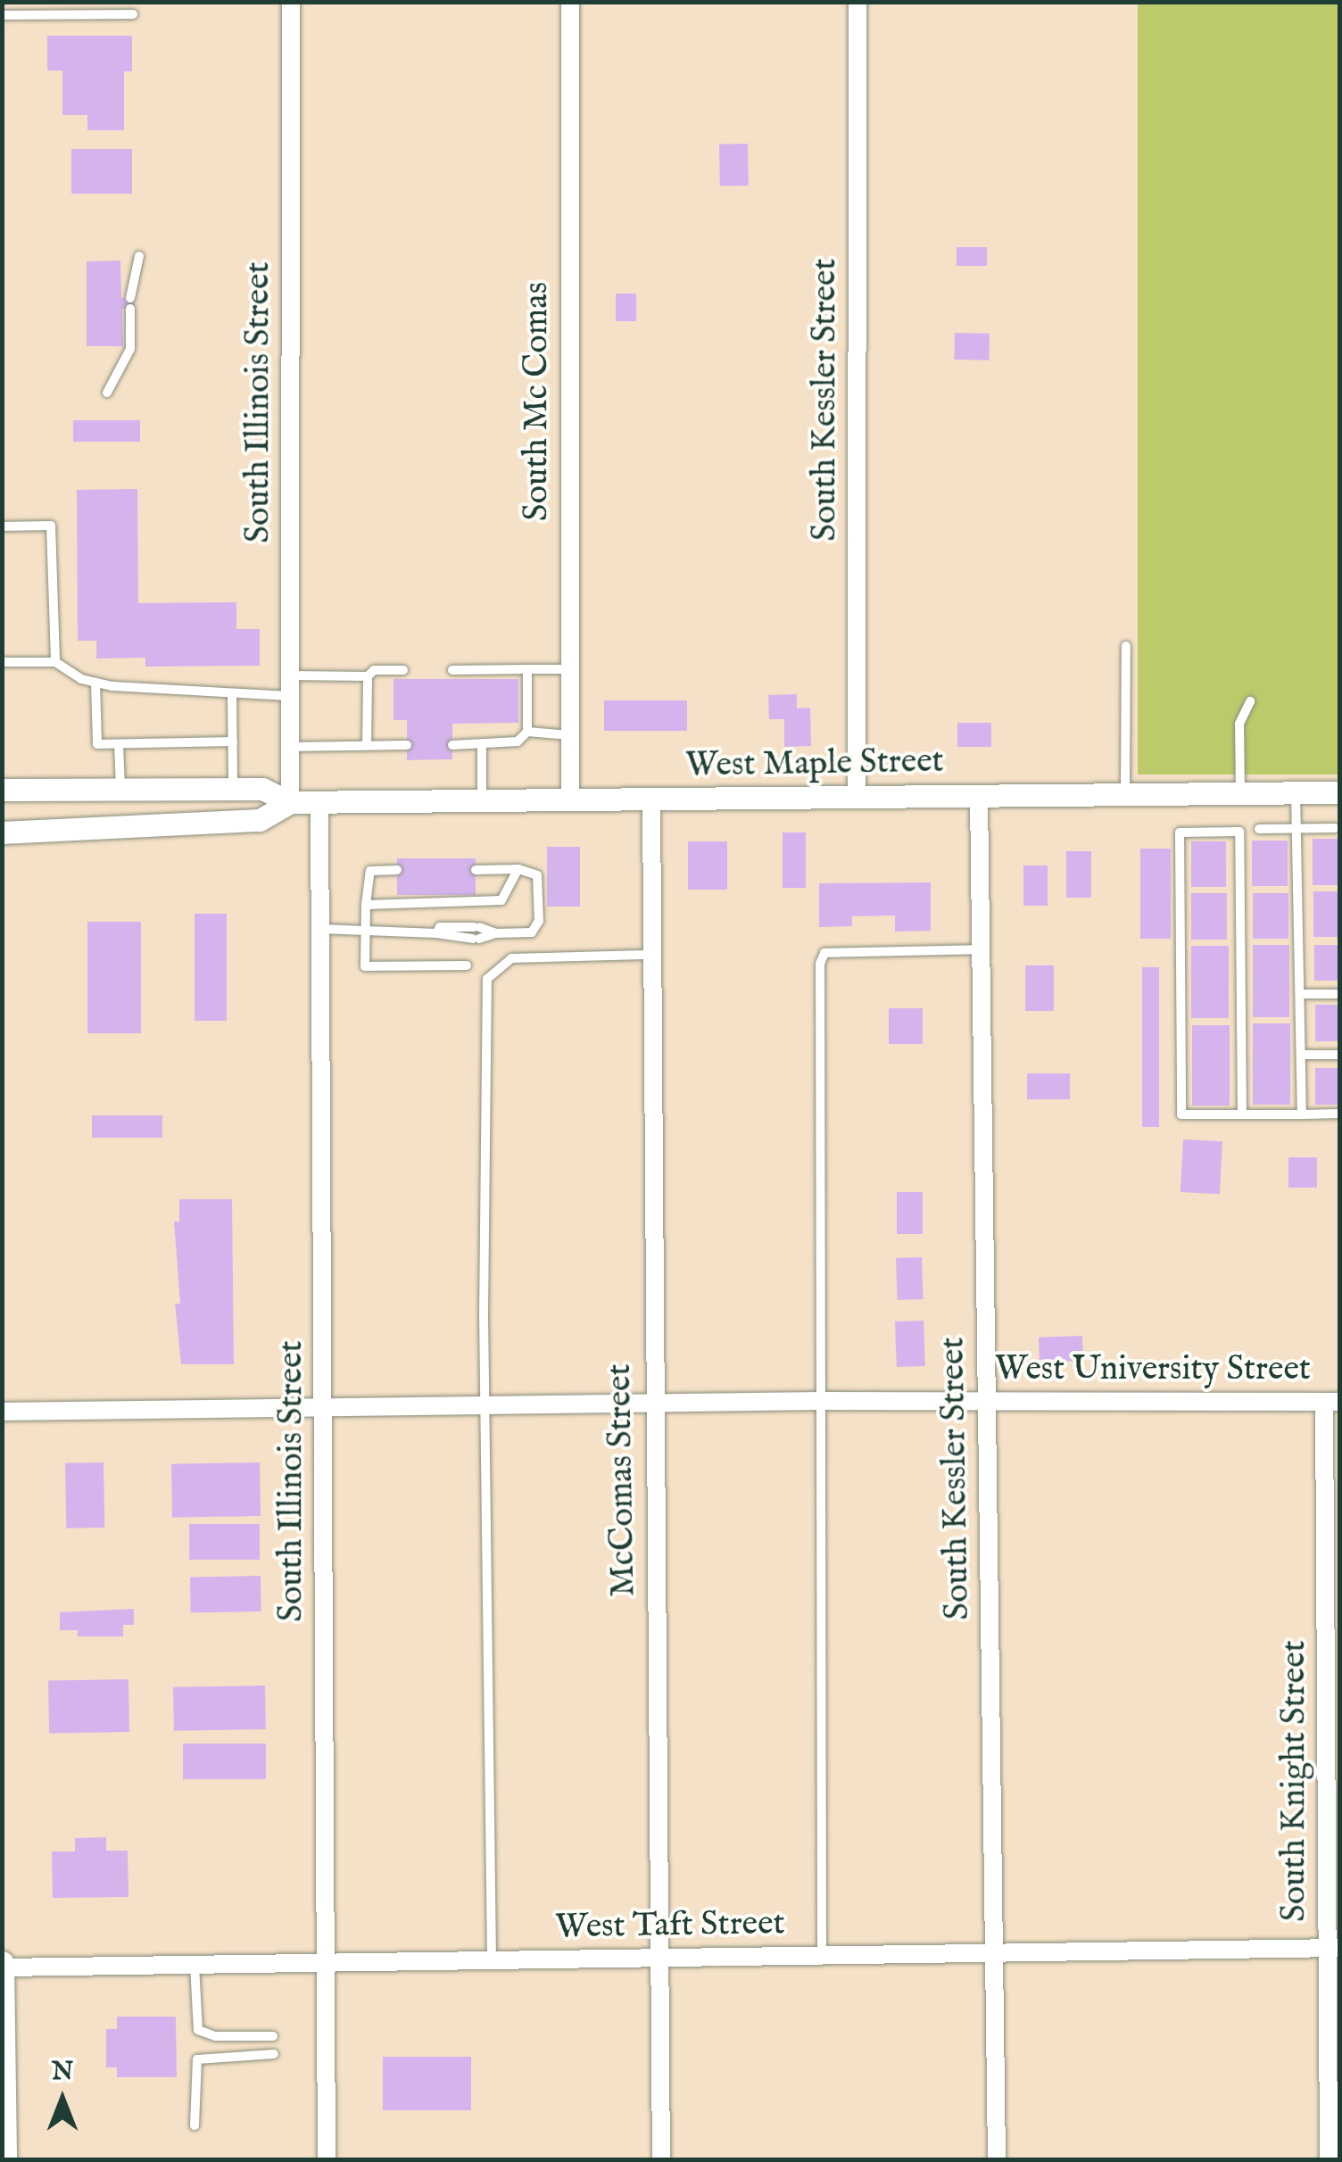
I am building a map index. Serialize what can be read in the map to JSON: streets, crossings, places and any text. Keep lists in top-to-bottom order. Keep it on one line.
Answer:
{"streets":{"street":["South Kessler Street","South Mc Comas","South Illinois Street","West Maple Street","West University Street","McComas Street","South Knight Street","West Taft Street"]},"crossings":[["South Kessler Street","West Maple Street"],["South Kessler Street","West University Street"],["South Kessler Street","West Taft Street"],["South Mc Comas","West Maple Street"],["South Illinois Street","West Maple Street"],["South Illinois Street","West University Street"],["South Illinois Street","West Taft Street"],["West Maple Street","McComas Street"],["West University Street","McComas Street"],["West University Street","South Knight Street"],["McComas Street","West Taft Street"],["South Knight Street","West Taft Street"]],"north":"top"}
